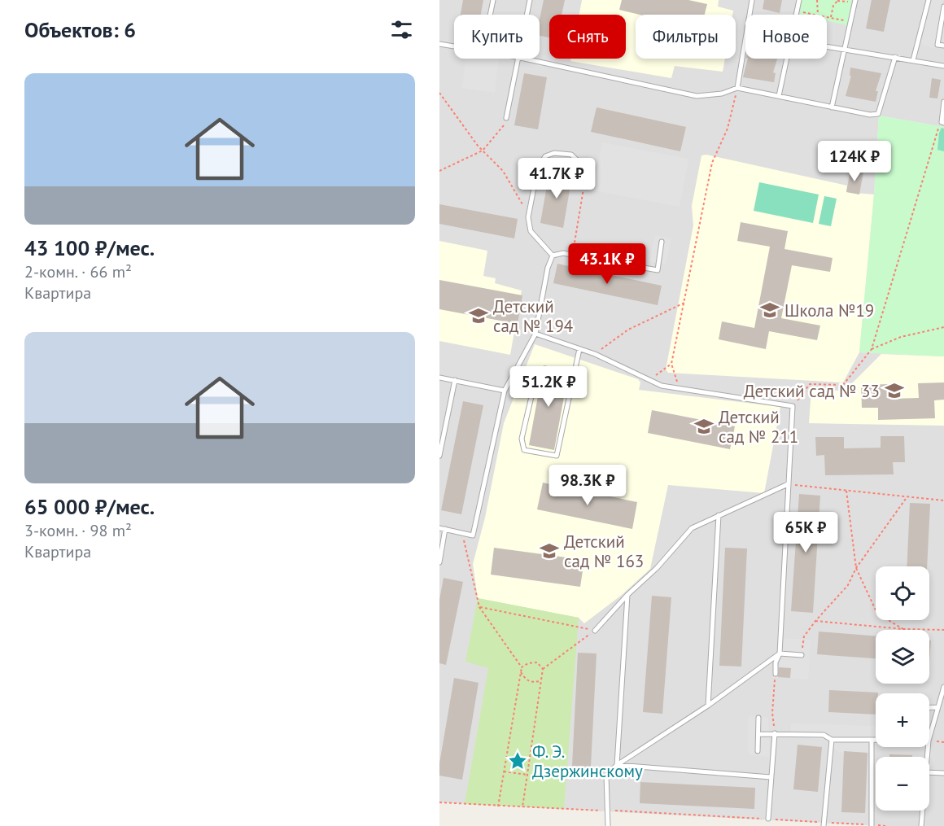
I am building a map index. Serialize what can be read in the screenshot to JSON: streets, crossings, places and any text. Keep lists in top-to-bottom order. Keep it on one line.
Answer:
{"places":{"school or university":["Школа №19","Детский сад № 194","Детский сад № 33","Детский сад № 211","Детский сад № 163"],"place":["Ф. Э. Дзержинскому"]},"page":{"heading":"Объектов: 6","chip":["Купить","Снять","Фильтры","Новое"],"list":[{"name":"43 100 ₽/мес.","note":"2-комн. · 66 m² · Квартира"},{"name":"65 000 ₽/мес.","note":"3-комн. · 98 m² · Квартира"}],"price":["124K ₽","41.7K ₽","43.1K ₽","51.2K ₽","98.3K ₽","65K ₽"],"map_buttons":["+","−"]}}
